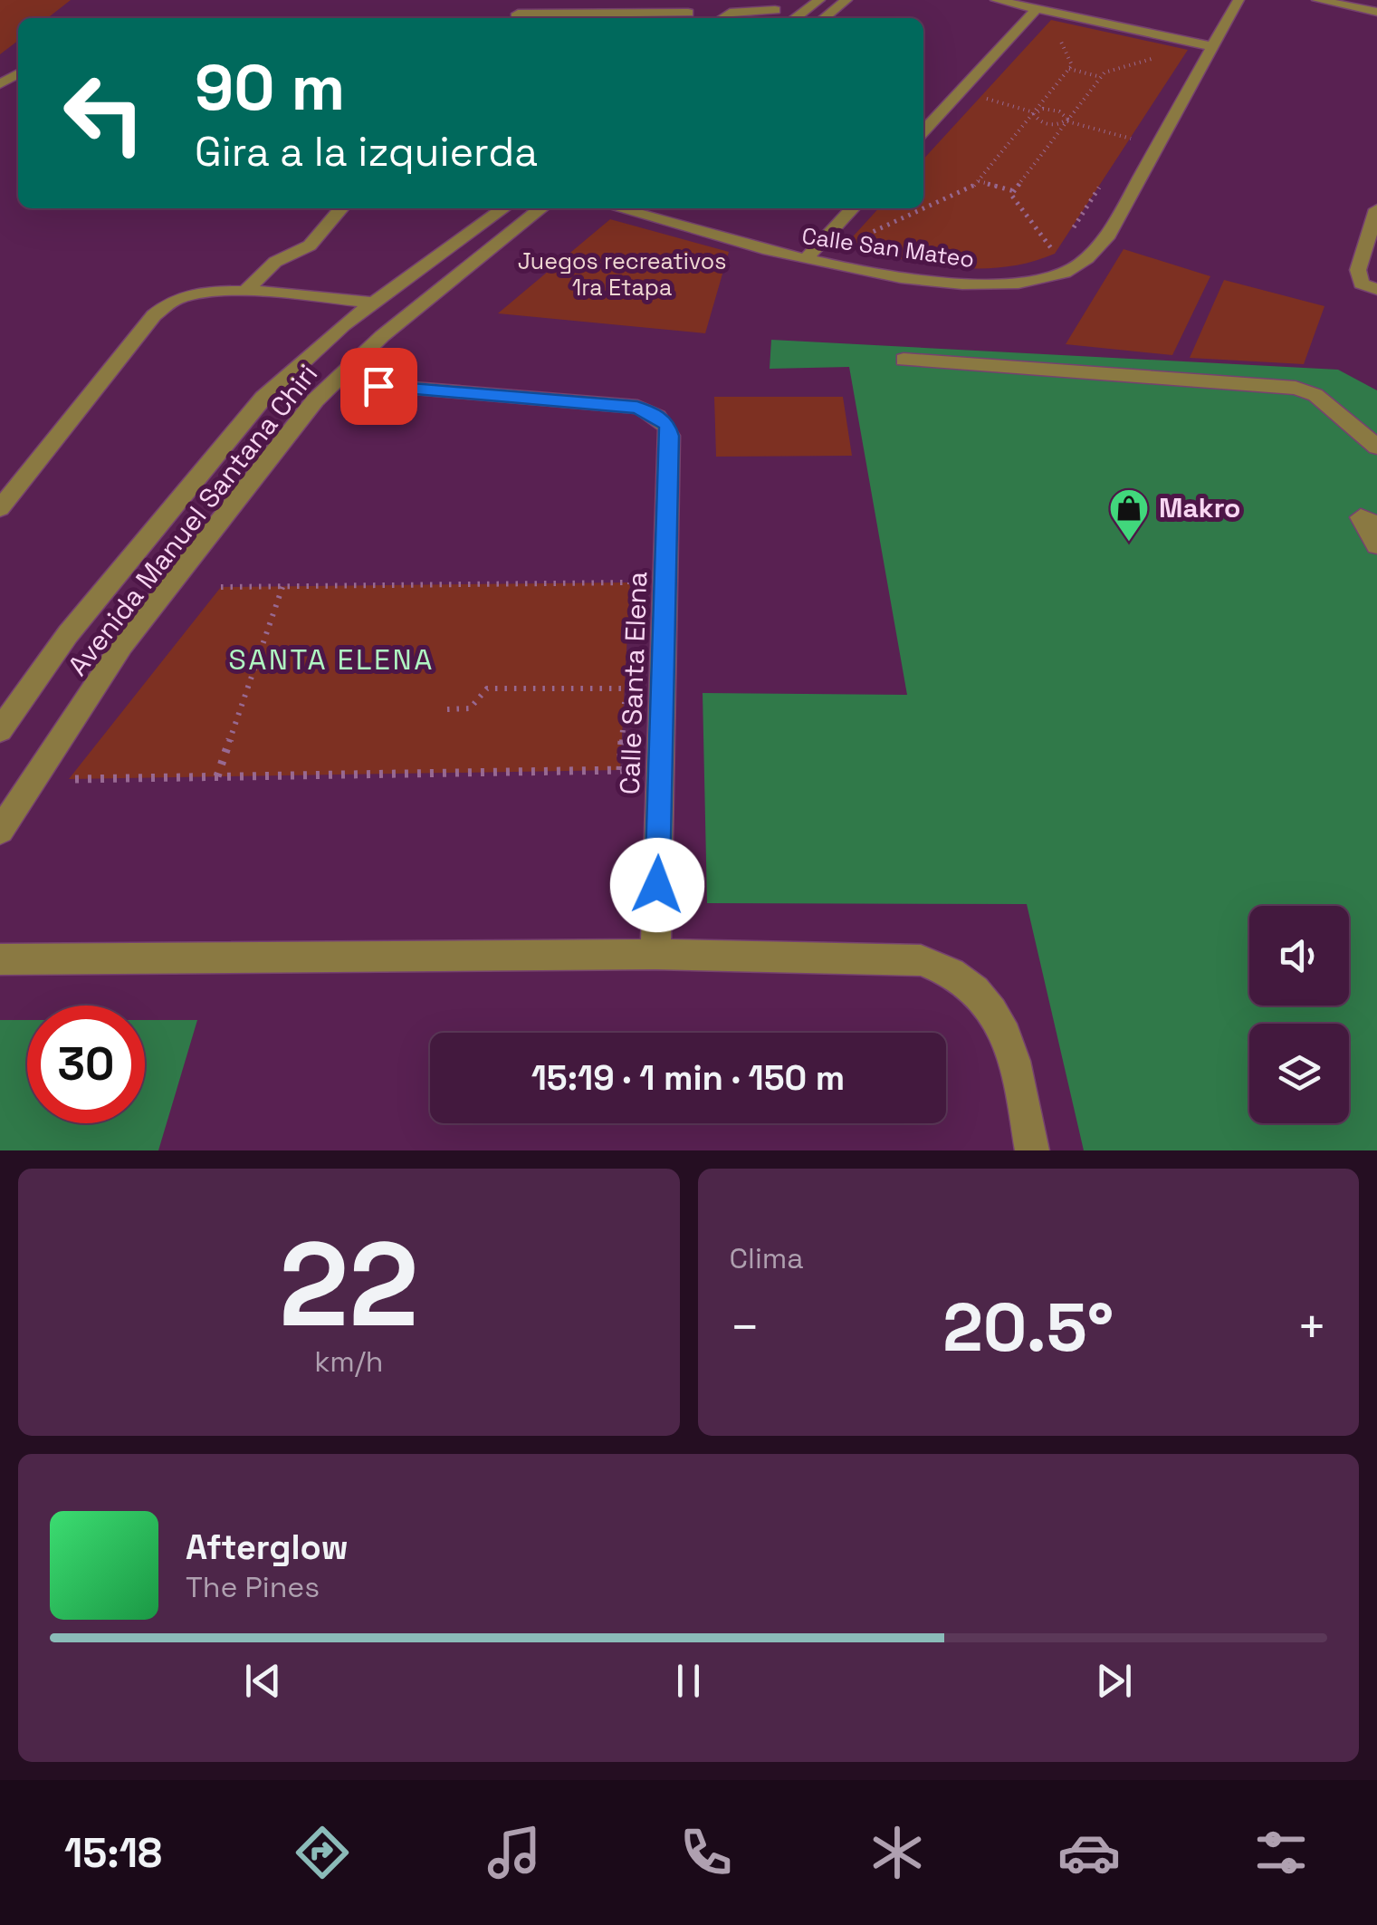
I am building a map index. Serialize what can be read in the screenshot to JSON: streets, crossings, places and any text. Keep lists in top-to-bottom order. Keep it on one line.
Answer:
{"streets":{"street":["Calle San Mateo","Avenida Manuel Santana Chiri","Calle Santa Elena"]},"districts":["SANTA ELENA"],"parks":["Juegos recreativos 1ra Etapa"],"places":{"shop":["Makro"]},"page":{"turn":["90 m","Gira a la izquierda"],"limit":"30","trip":"15:19 · 1 min · 150 m","tile":[["22","km/h"],"Clima"],"heat":["−","20.5°","+"],"song":["Afterglow","The Pines"],"tabs":"15:18"}}
